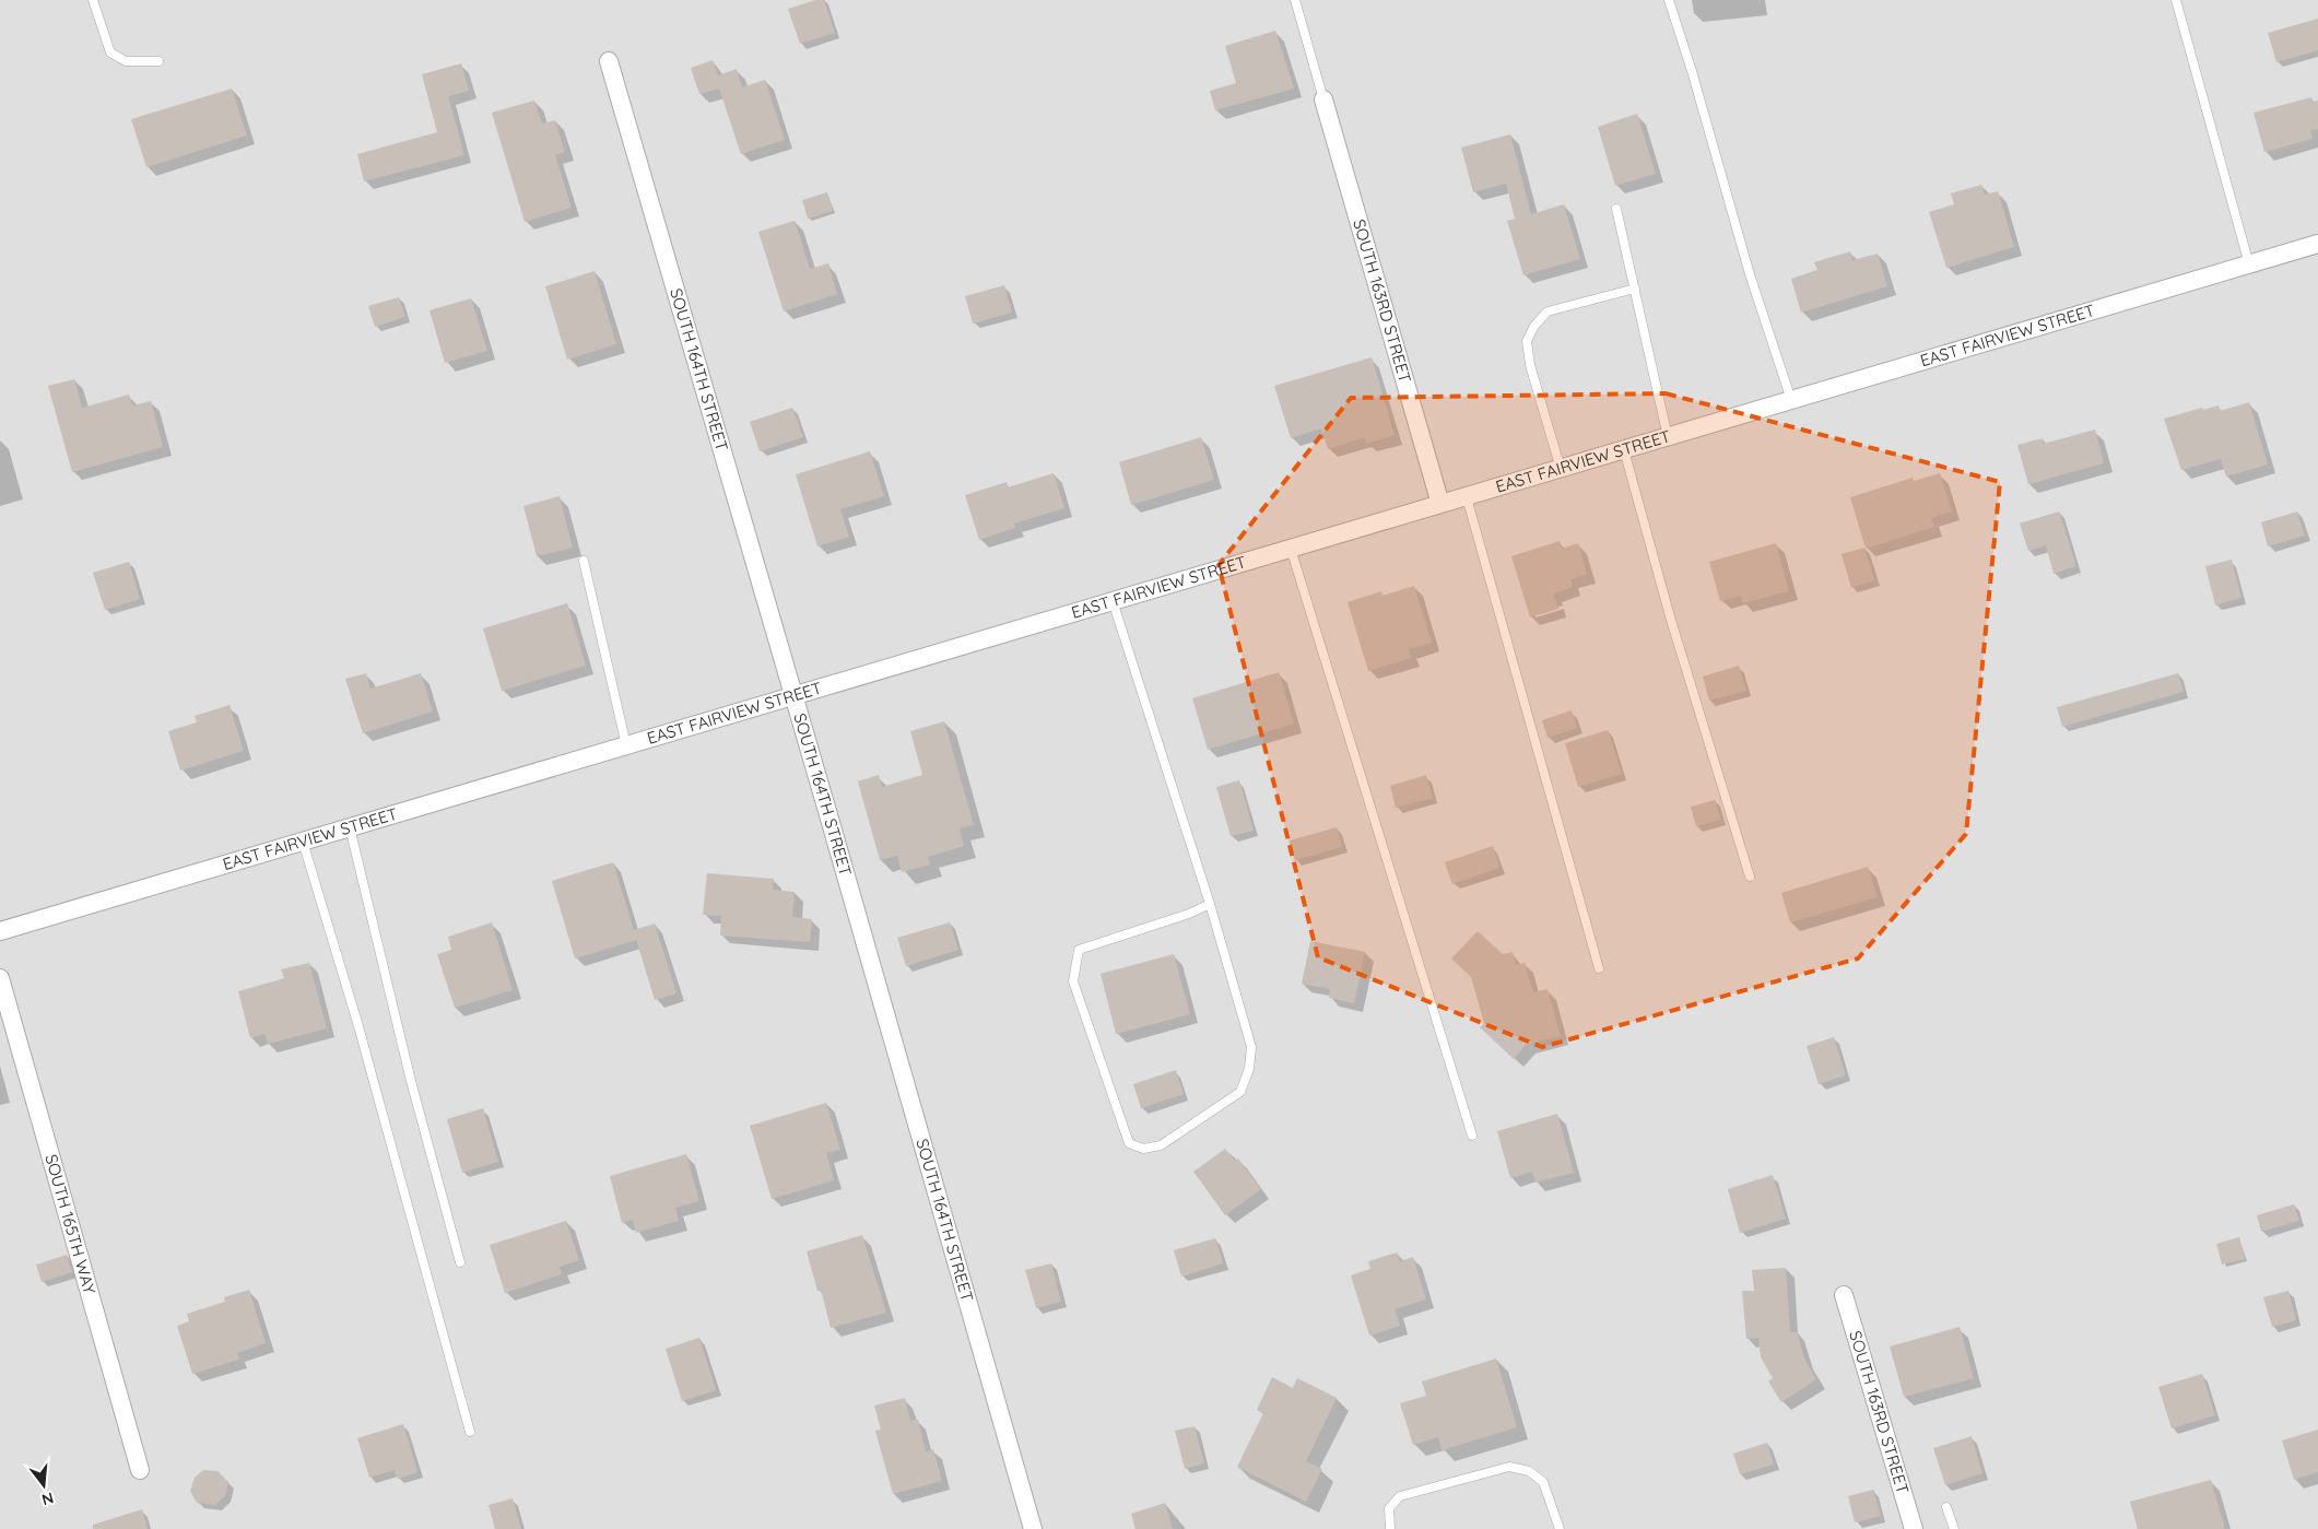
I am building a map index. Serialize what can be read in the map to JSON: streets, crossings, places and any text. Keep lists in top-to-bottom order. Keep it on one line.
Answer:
{"streets":{"street":["SOUTH 163RD STREET","EAST FAIRVIEW STREET","SOUTH 164TH STREET","SOUTH 165TH WAY"]},"crossings":[["SOUTH 163RD STREET","EAST FAIRVIEW STREET"],["EAST FAIRVIEW STREET","SOUTH 164TH STREET"]],"north":"bottom"}
